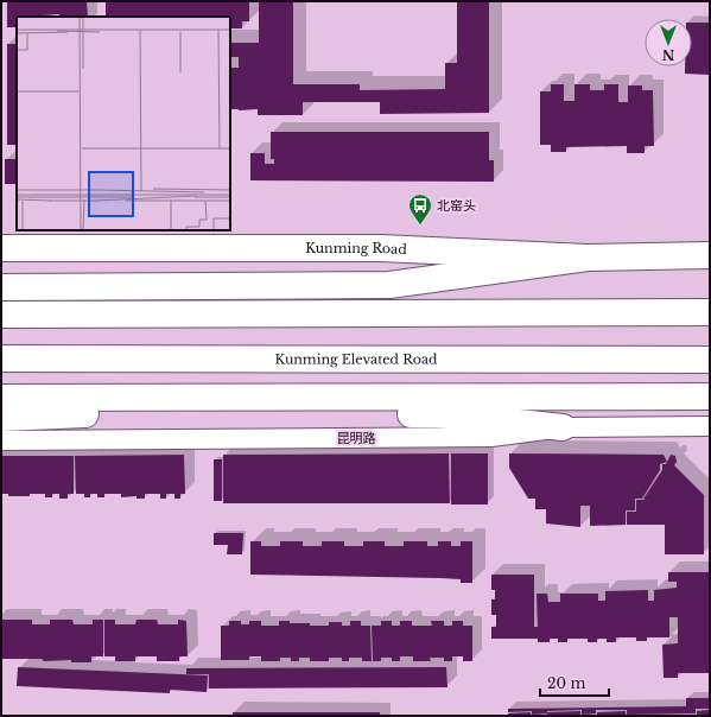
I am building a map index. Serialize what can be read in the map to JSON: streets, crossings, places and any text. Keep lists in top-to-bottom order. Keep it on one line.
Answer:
{"streets":{"main road":["Kunming Road","Kunming Elevated Road"],"street":["昆明路"]},"places":{"bus stop":["北窑头"]},"scale_bar":"20 m","north":"bottom"}
